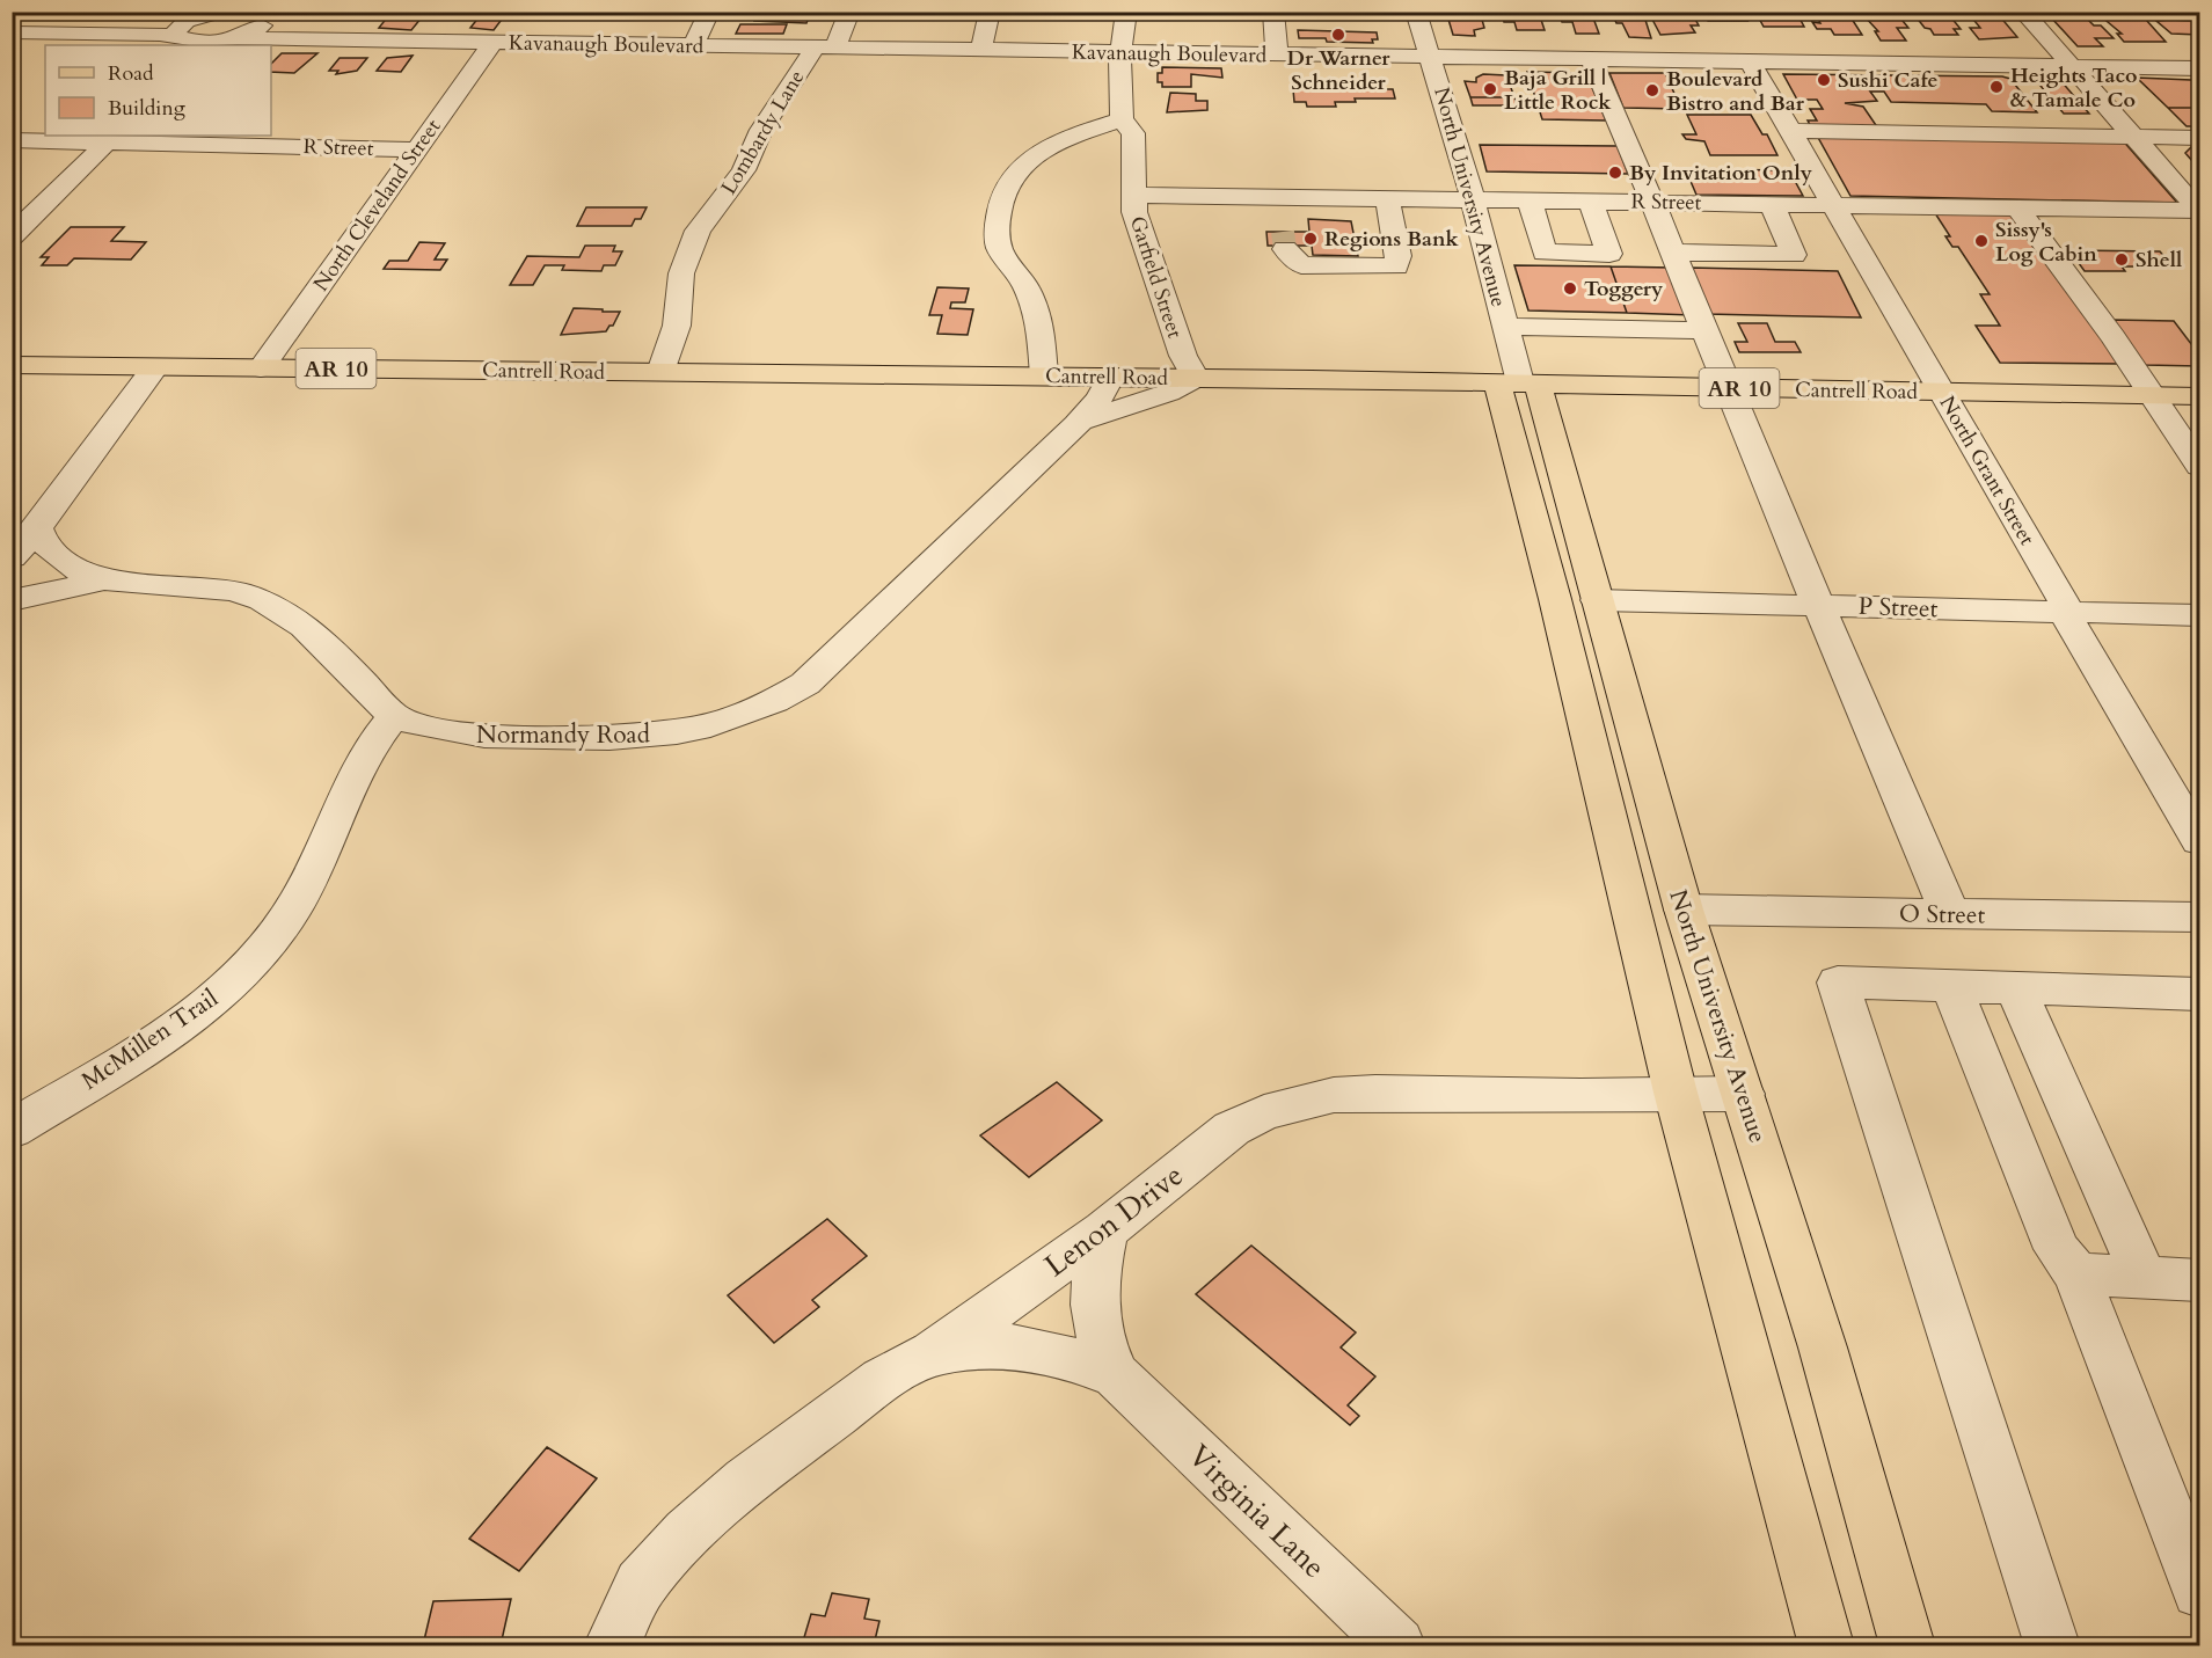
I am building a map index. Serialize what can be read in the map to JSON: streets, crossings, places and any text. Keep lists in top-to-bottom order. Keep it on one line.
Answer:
{"streets":{"main road":["North University Avenue","AR 10","Cantrell Road"],"street":["Kavanaugh Boulevard","Lombardy Lane","R Street","North Cleveland Street","Garfield Street","North Grant Street","P Street","Normandy Road","O Street","McMillen Trail","Lenon Drive","Virginia Lane"]},"crossings":[["Kavanaugh Boulevard","Lombardy Lane"],["Kavanaugh Boulevard","North University Avenue"],["Kavanaugh Boulevard","North Cleveland Street"],["Kavanaugh Boulevard","Garfield Street"],["Kavanaugh Boulevard","North Grant Street"],["Lombardy Lane","Cantrell Road"],["R Street","North University Avenue"],["R Street","North Cleveland Street"],["R Street","Garfield Street"],["R Street","North Grant Street"],["North University Avenue","Cantrell Road"],["North University Avenue","P Street"],["North University Avenue","O Street"],["North University Avenue","Lenon Drive"],["North Cleveland Street","Cantrell Road"],["Garfield Street","Cantrell Road"],["Garfield Street","Normandy Road"],["Cantrell Road","North Grant Street"],["Cantrell Road","Normandy Road"],["North Grant Street","P Street"],["Normandy Road","McMillen Trail"],["Lenon Drive","Virginia Lane"]],"places":["Dr Warner Schneider","Sushi Cafe","Heights Taco & Tamale Co","Baja Grill | Little Rock","Boulevard Bistro and Bar","By Invitation Only","Regions Bank","Sissy's Log Cabin","Shell","Toggery"],"legend":["Road","Building"]}
